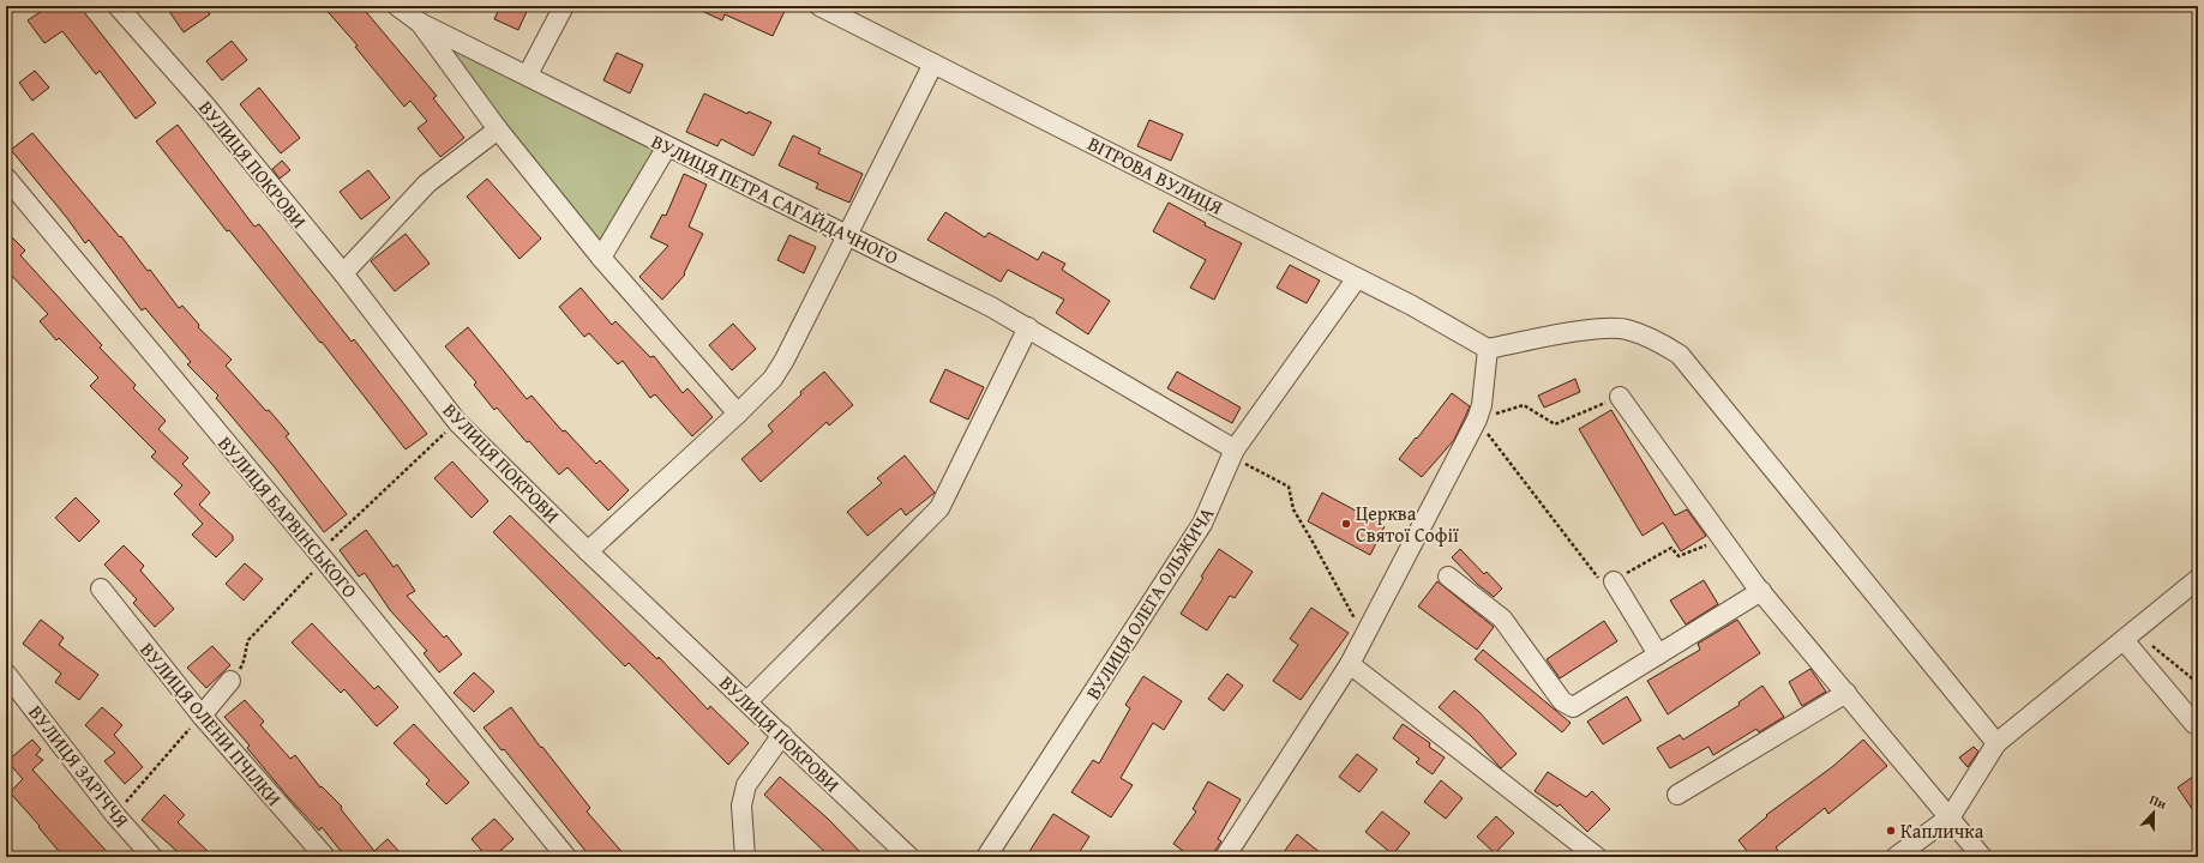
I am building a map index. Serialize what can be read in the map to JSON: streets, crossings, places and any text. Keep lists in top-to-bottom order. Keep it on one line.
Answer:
{"streets":{"street":["ВУЛИЦЯ ПОКРОВИ","ВІТРОВА ВУЛИЦЯ","ВУЛИЦЯ ПЕТРА САГАЙДАЧНОГО","ВУЛИЦЯ БАРВІНСЬКОГО","ВУЛИЦЯ ОЛЕГА ОЛЬЖИЧА","ВУЛИЦЯ ОЛЕНИ ПЧІЛКИ","ВУЛИЦЯ ЗАРІЧЧЯ"]},"crossings":[["ВІТРОВА ВУЛИЦЯ","ВУЛИЦЯ ОЛЕГА ОЛЬЖИЧА"],["ВУЛИЦЯ ПЕТРА САГАЙДАЧНОГО","ВУЛИЦЯ ОЛЕГА ОЛЬЖИЧА"]],"places":["Церква Святої Софії","Капличка"],"north":"top"}
